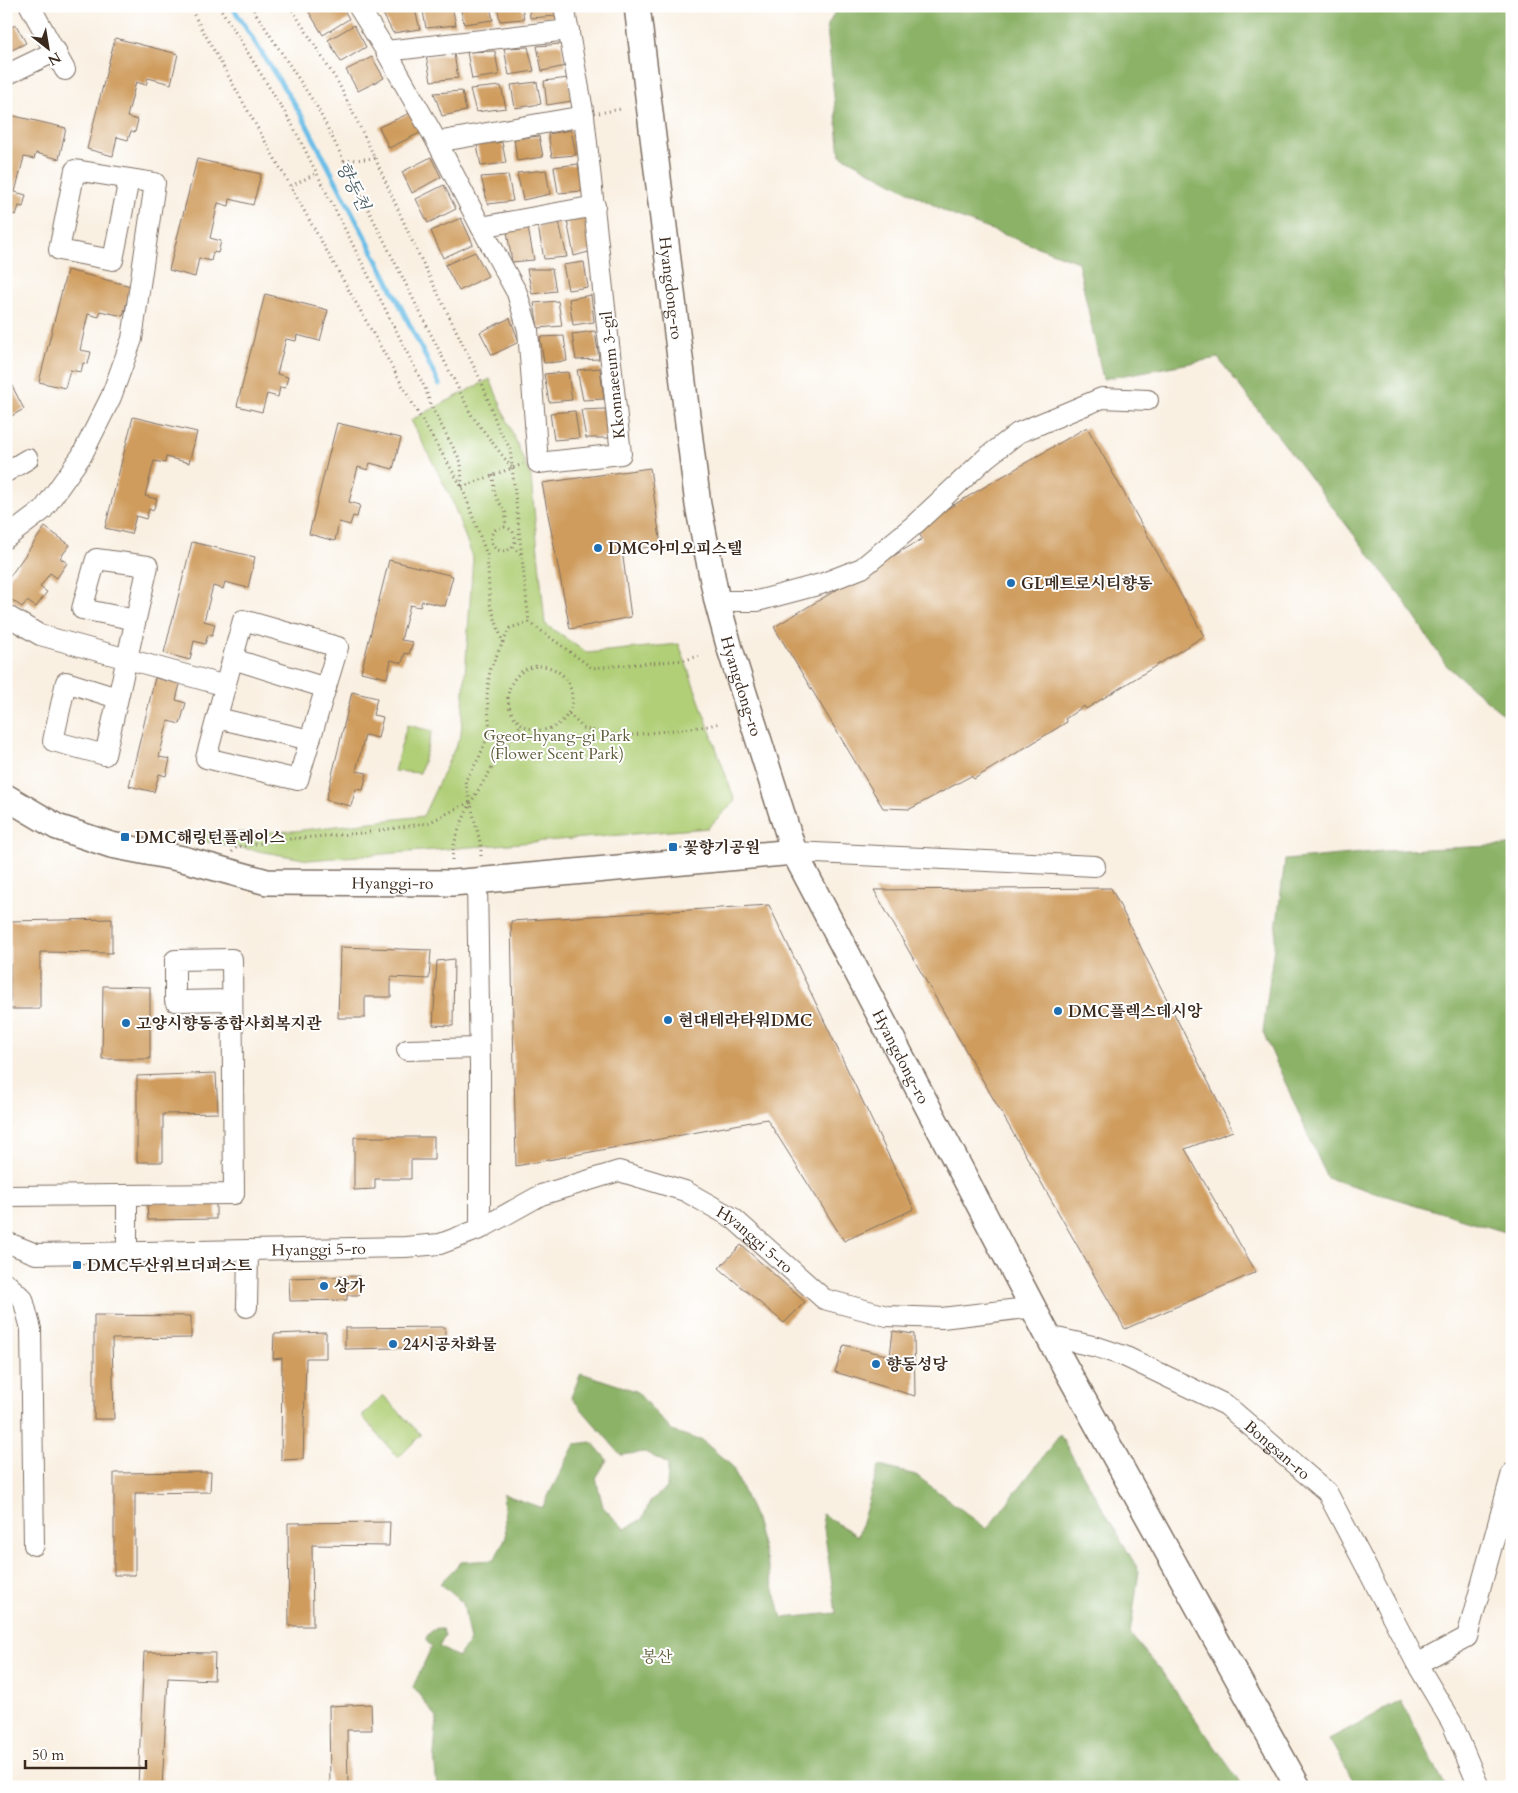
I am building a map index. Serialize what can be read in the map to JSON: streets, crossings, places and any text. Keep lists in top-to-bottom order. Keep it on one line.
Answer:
{"streets":{"main road":["Hyangdong-ro","Hyanggi-ro"],"street":["Kkonnaeeum 3-gil","Hyanggi 5-ro","Bongsan-ro"]},"crossings":[["Hyangdong-ro","Hyanggi-ro"],["Hyangdong-ro","Hyanggi 5-ro"]],"water":["향동천"],"parks":["Ggeot-hyang-gi Park (Flower Scent Park)","봉산"],"places":{"other":["DMC아미오피스텔","GL메트로시티향동","DMC플렉스데시앙","현대테라타워DMC","고양시향동종합사회복지관","상가","24시공차화물","향동성당"],"transit":["DMC해링턴플레이스","꽃향기공원","DMC두산위브더퍼스트"]},"scale_bar":"50 m","north":"bottom right"}
